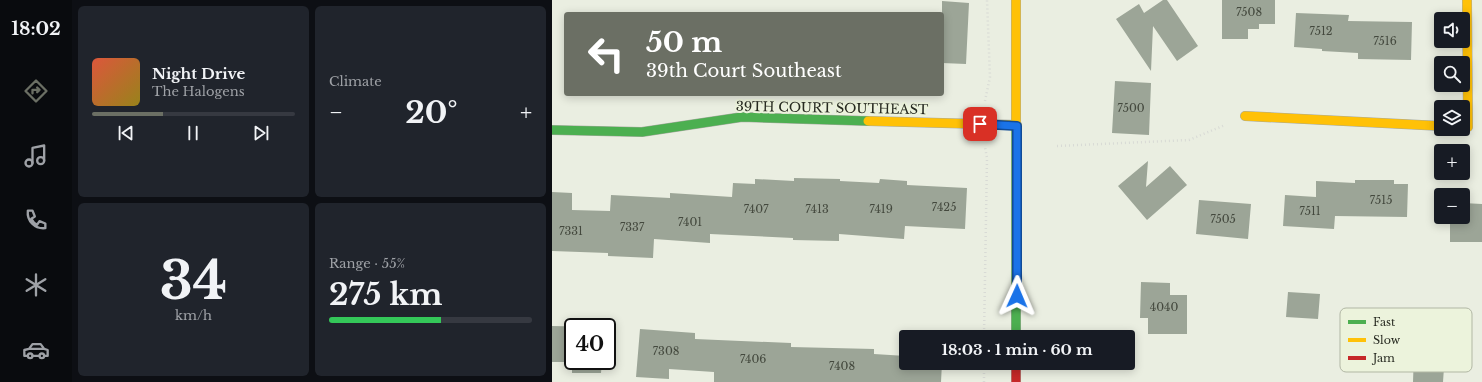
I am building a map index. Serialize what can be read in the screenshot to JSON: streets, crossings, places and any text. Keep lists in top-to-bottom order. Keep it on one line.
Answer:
{"streets":{"street":["39TH COURT SOUTHEAST"]},"house_numbers":["7508","7512","7516","7500","7515","7425","7407","7413","7419","7511","7505","7401","7337","7331","4040","7308","7406","7408"],"legend":["Fast","Slow","Jam"],"page":{"tabs":"18:02","tile":["Climate",["34","km/h"],["Range · 55%","275 km"]],"map_buttons":["+","−"],"turn":["50 m","39th Court Southeast"],"song":["Night Drive","The Halogens"],"heat":["−","20°","+"],"limit":"40","trip":"18:03 · 1 min · 60 m"}}
